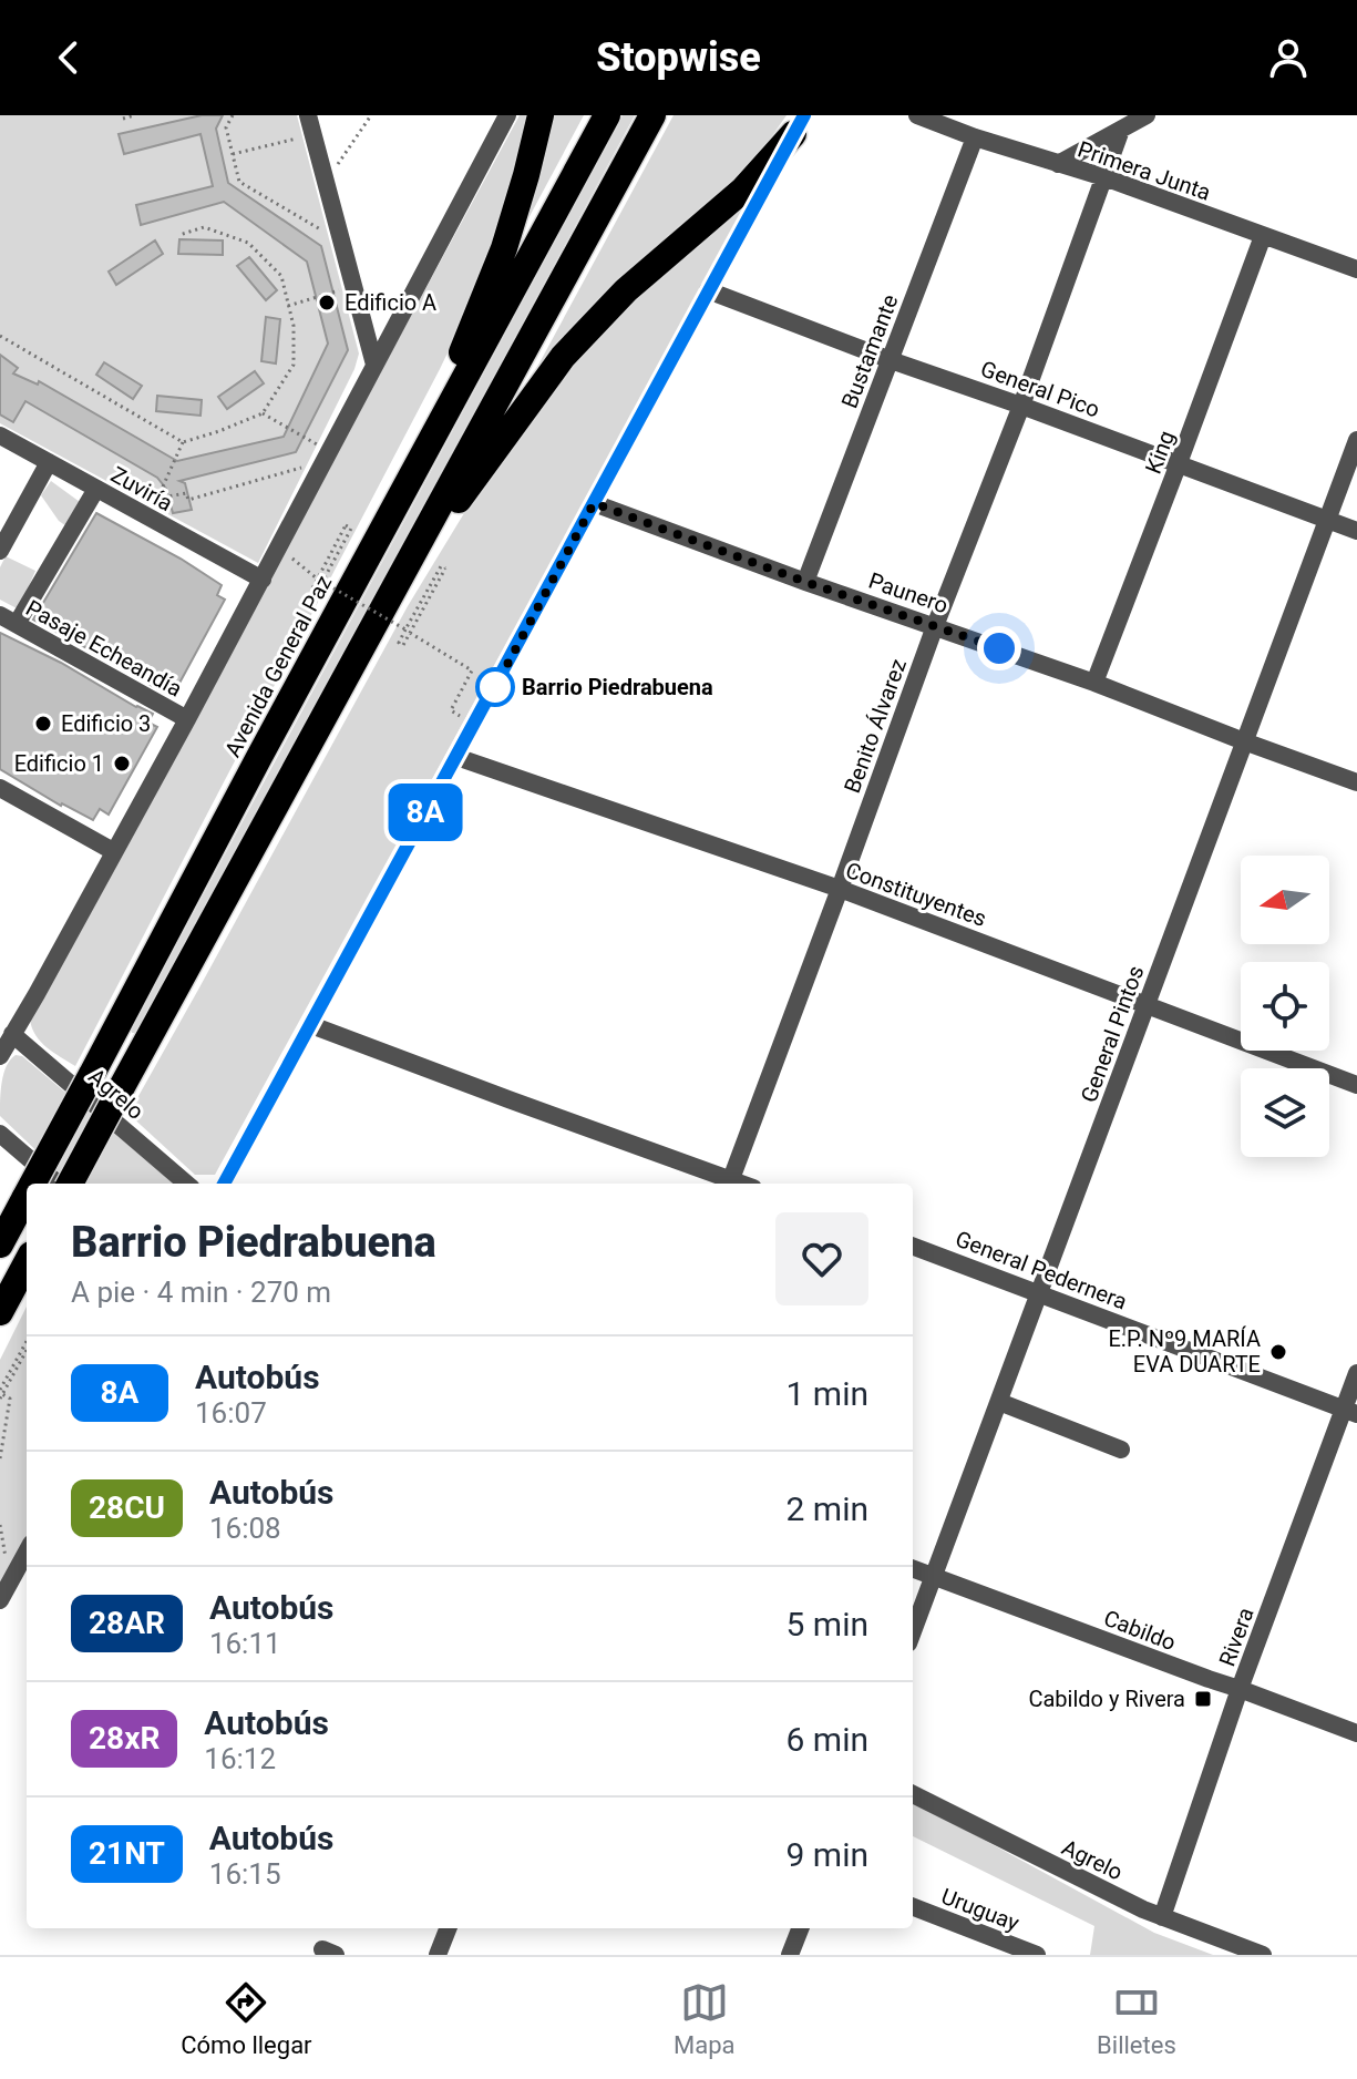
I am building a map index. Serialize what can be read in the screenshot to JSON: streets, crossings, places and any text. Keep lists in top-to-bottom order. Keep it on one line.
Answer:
{"streets":{"highway":["Avenida General Paz"],"street":["Primera Junta","Bustamante","General Pico","King","Zuviría","Paunero","Pasaje Echeandía","Benito Álvarez","Constituyentes","General Pintos","Agrelo","General Pedernera","Cabildo","Rivera","Uruguay"]},"crossings":[["Primera Junta","Bustamante"],["Primera Junta","King"],["Primera Junta","Benito Álvarez"],["Bustamante","General Pico"],["Bustamante","Paunero"],["General Pico","King"],["General Pico","Benito Álvarez"],["General Pico","General Pintos"],["King","Paunero"],["Paunero","Benito Álvarez"],["Paunero","General Pintos"],["Benito Álvarez","Constituyentes"],["Constituyentes","General Pintos"],["General Pintos","General Pedernera"],["General Pintos","Cabildo"],["Agrelo","Rivera"],["General Pedernera","Rivera"],["Cabildo","Rivera"]],"places":{"other":["Edificio A","Barrio Piedrabuena","Edificio 3","Edificio 1","E.P. Nº9 MARÍA EVA DUARTE"],"transit":["Cabildo y Rivera"]},"lines":["bus line 8A"],"north":"left","page":{"header":"Stopwise","on_map":"8A","heading":["Barrio Piedrabuena","A pie · 4 min · 270 m"],"list":[{"mark":"8A","name":"Autobús","note":"16:07","value":"1 min"},{"mark":"28CU","name":"Autobús","note":"16:08","value":"2 min"},{"mark":"28AR","name":"Autobús","note":"16:11","value":"5 min"},{"mark":"28xR","name":"Autobús","note":"16:12","value":"6 min"},{"mark":"21NT","name":"Autobús","note":"16:15","value":"9 min"}],"tabs":["Cómo llegar","Mapa","Billetes"]}}
